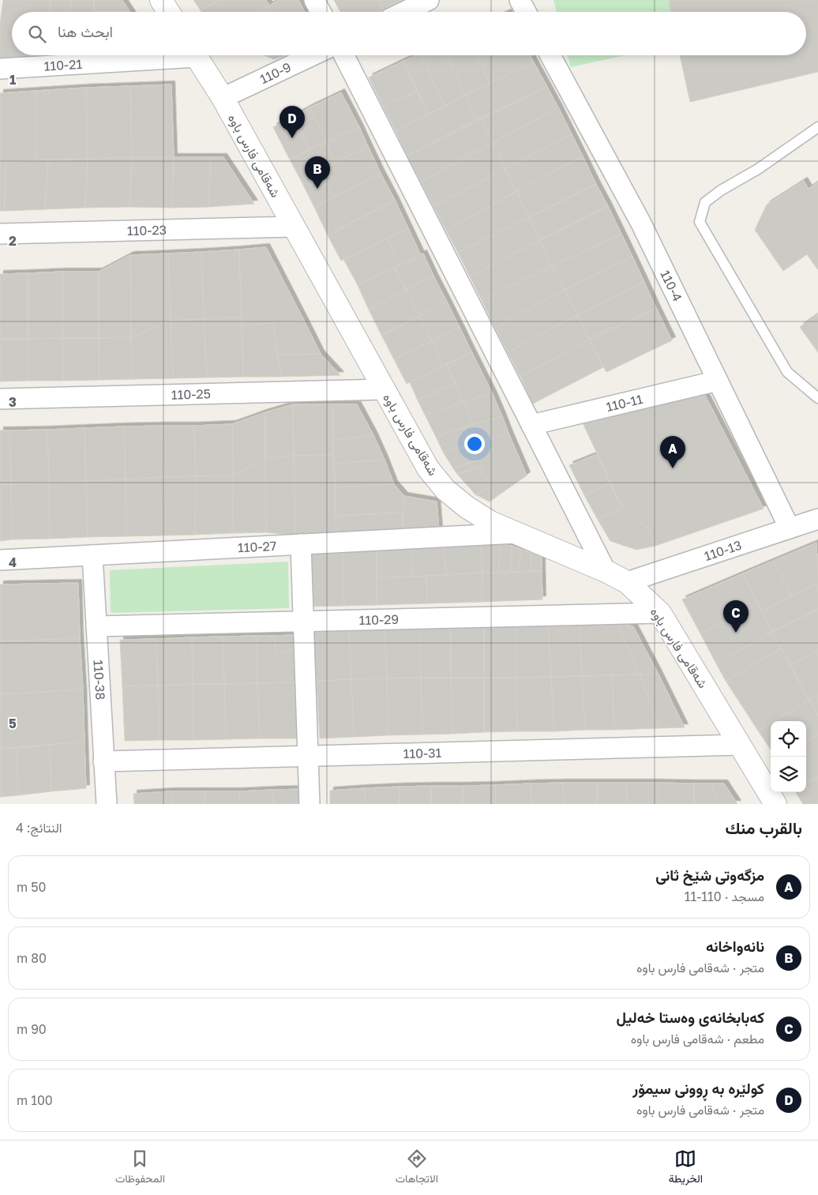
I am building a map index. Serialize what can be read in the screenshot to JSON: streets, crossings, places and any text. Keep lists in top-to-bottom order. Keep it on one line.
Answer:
{"streets":{"street":["110-21","110-9","شەقامی فارس باوە","110-23","110-4","110-25","110-11","110-27","110-13","110-29","110-38","110-31"]},"crossings":[["110-9","شەقامی فارس باوە"],["شەقامی فارس باوە","110-23"],["شەقامی فارس باوە","110-25"],["شەقامی فارس باوە","110-27"],["شەقامی فارس باوە","110-13"],["شەقامی فارس باوە","110-29"],["شەقامی فارس باوە","110-31"],["110-4","110-11"],["110-4","110-13"],["110-27","110-38"],["110-29","110-38"],["110-38","110-31"]],"page":{"search":"ابحث هنا","pins":["D","B","A","C"],"heading":["بالقرب منك","النتائج: 4"],"list":[{"mark":"A","name":"مزگەوتی شێخ ثانی","note":"مسجد · 110-11","value":"50 m"},{"mark":"B","name":"نانەواخانە","note":"متجر · شەقامی فارس باوە","value":"80 m"},{"mark":"C","name":"کەبابخانەی وەستا خەلیل","note":"مطعم · شەقامی فارس باوە","value":"90 m"},{"mark":"D","name":"کولێرە بە ڕوونی سیمۆر","note":"متجر · شەقامی فارس باوە","value":"100 m"}],"nav":["الخريطة","الاتجاهات","المحفوظات"]},"grid":{"rows":["1","2","3","4","5"]}}
